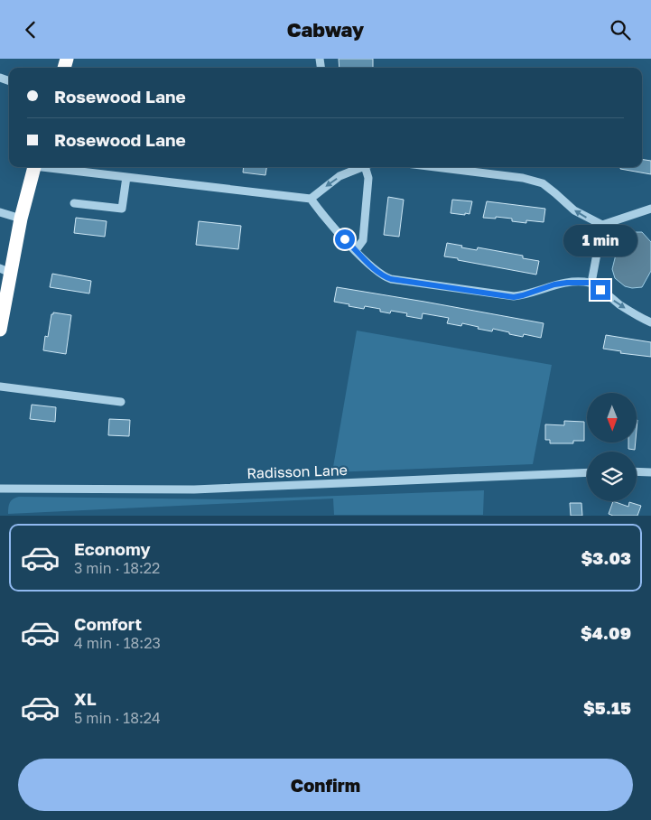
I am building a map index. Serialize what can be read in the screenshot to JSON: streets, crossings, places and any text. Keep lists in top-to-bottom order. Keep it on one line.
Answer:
{"streets":{"street":["Radisson Lane"]},"north":"bottom","page":{"header":"Cabway","banner":["Rosewood Lane","Rosewood Lane"],"bubble":"1 min","list":[{"name":"Economy","note":"3 min · 18:22","value":"$3.03"},{"name":"Comfort","note":"4 min · 18:23","value":"$4.09"},{"name":"XL","note":"5 min · 18:24","value":"$5.15"}],"buttons":"Confirm"}}
